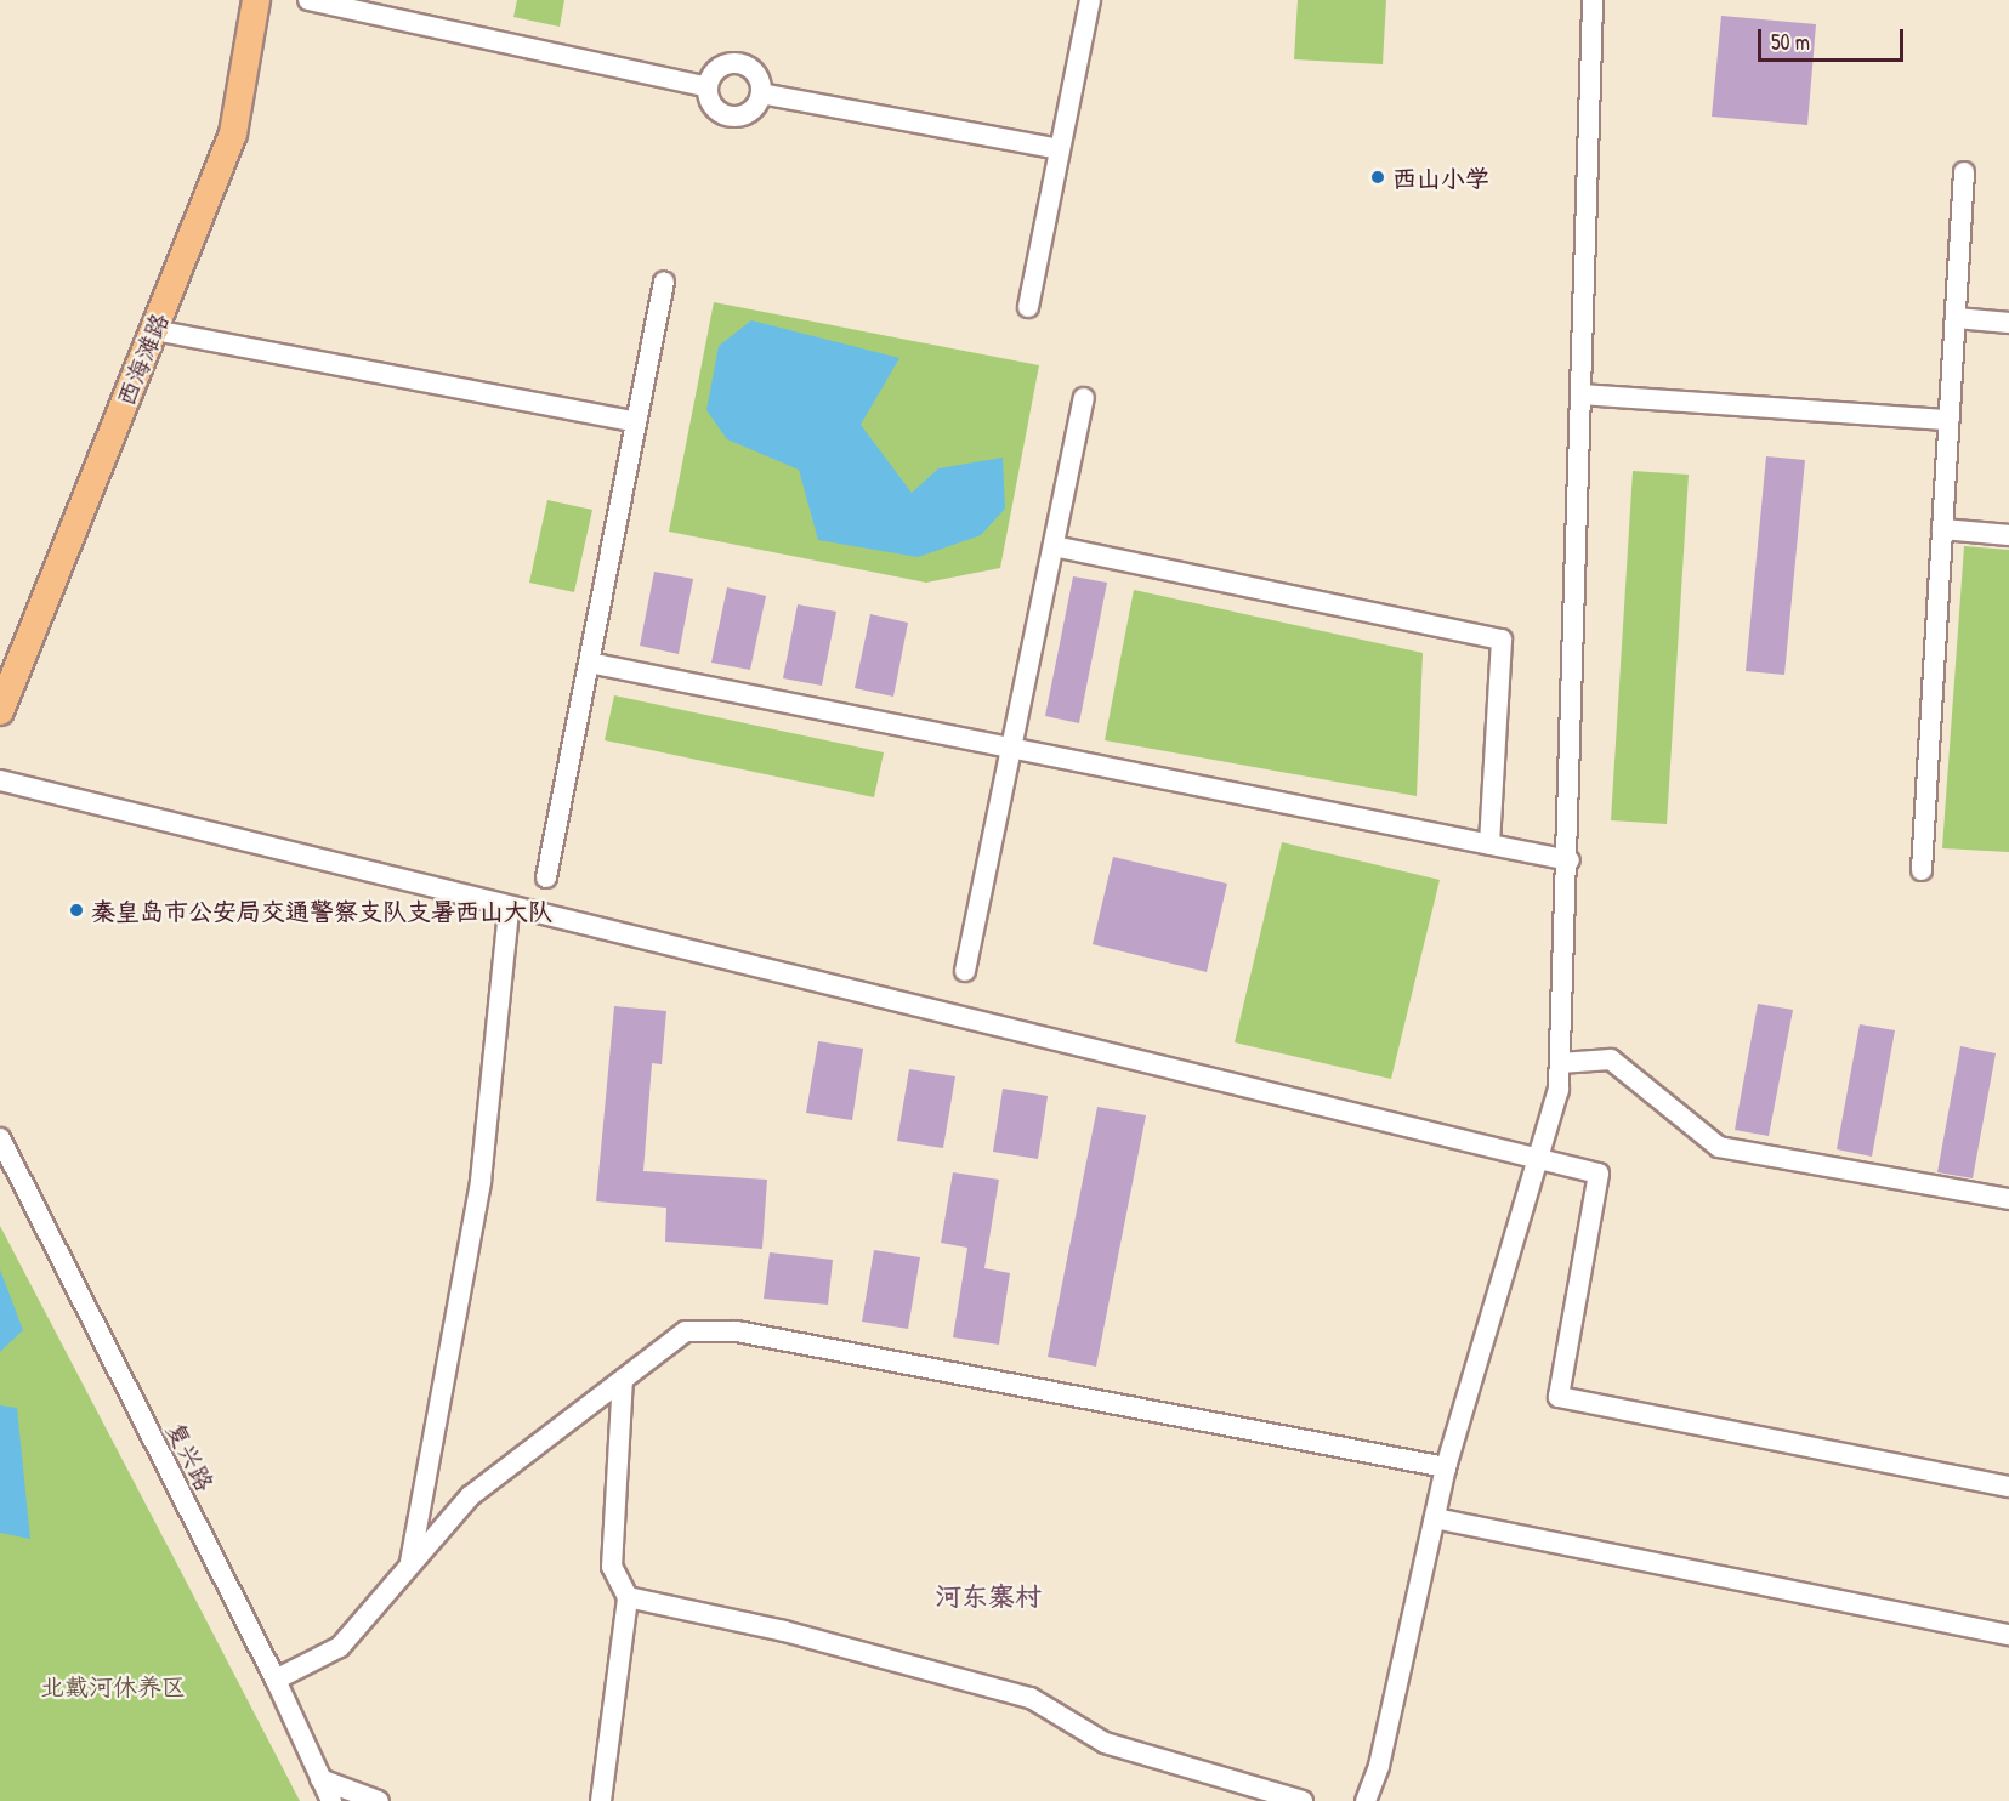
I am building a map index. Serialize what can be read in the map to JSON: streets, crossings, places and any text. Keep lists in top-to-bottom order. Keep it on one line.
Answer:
{"streets":{"main road":["西海滩路"],"street":["复兴路"]},"districts":["河东寨村"],"parks":["北戴河休养区"],"places":["西山小学","秦皇岛市公安局交通警察支队支暑西山大队"],"scale_bar":"50 m"}
